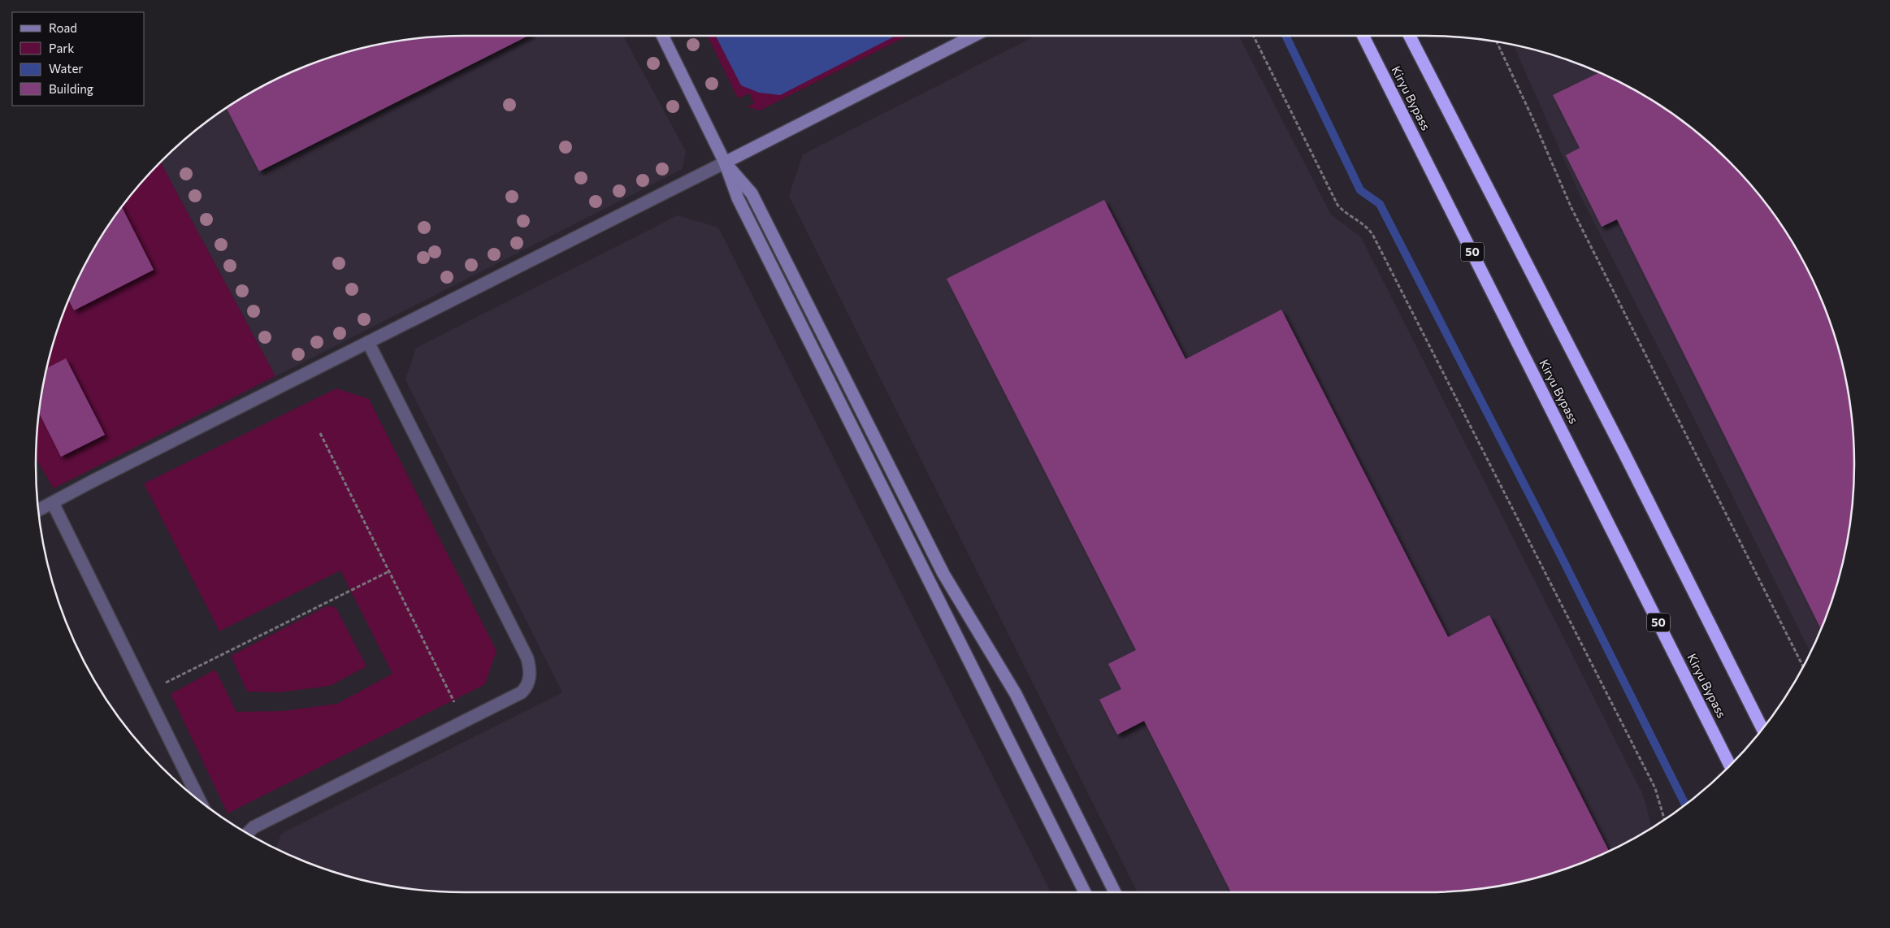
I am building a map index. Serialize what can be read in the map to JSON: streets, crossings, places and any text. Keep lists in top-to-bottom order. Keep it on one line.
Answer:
{"streets":{"highway":["Kiryu Bypass","50"]},"legend":["Road","Park","Water","Building"]}
